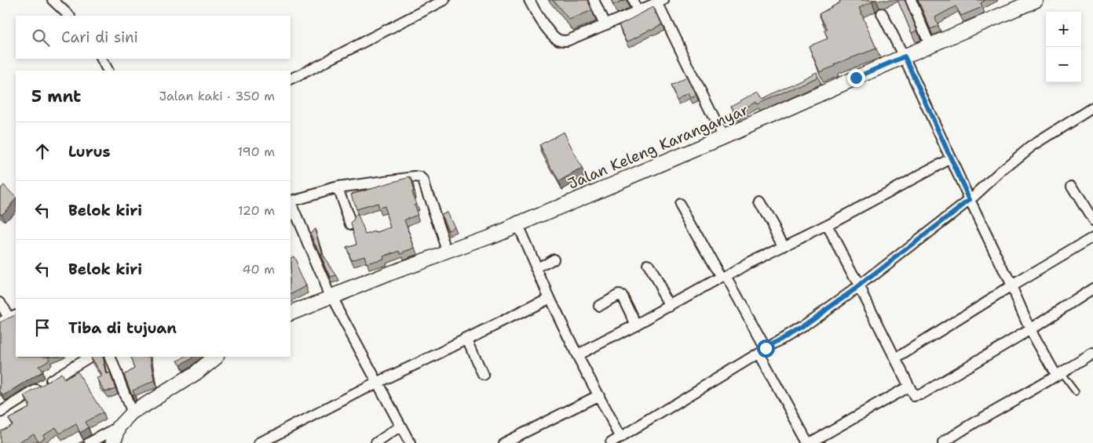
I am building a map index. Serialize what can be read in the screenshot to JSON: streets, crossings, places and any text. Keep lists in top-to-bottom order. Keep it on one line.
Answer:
{"streets":{"main road":["Jalan Keleng Karanganyar"]},"page":{"map_buttons":["+","−"],"search":"Cari di sini","heading":["5 mnt","Jalan kaki · 350 m"],"list":[["Lurus","190 m"],["Belok kiri","120 m"],["Belok kiri","40 m"],"Tiba di tujuan"]}}
